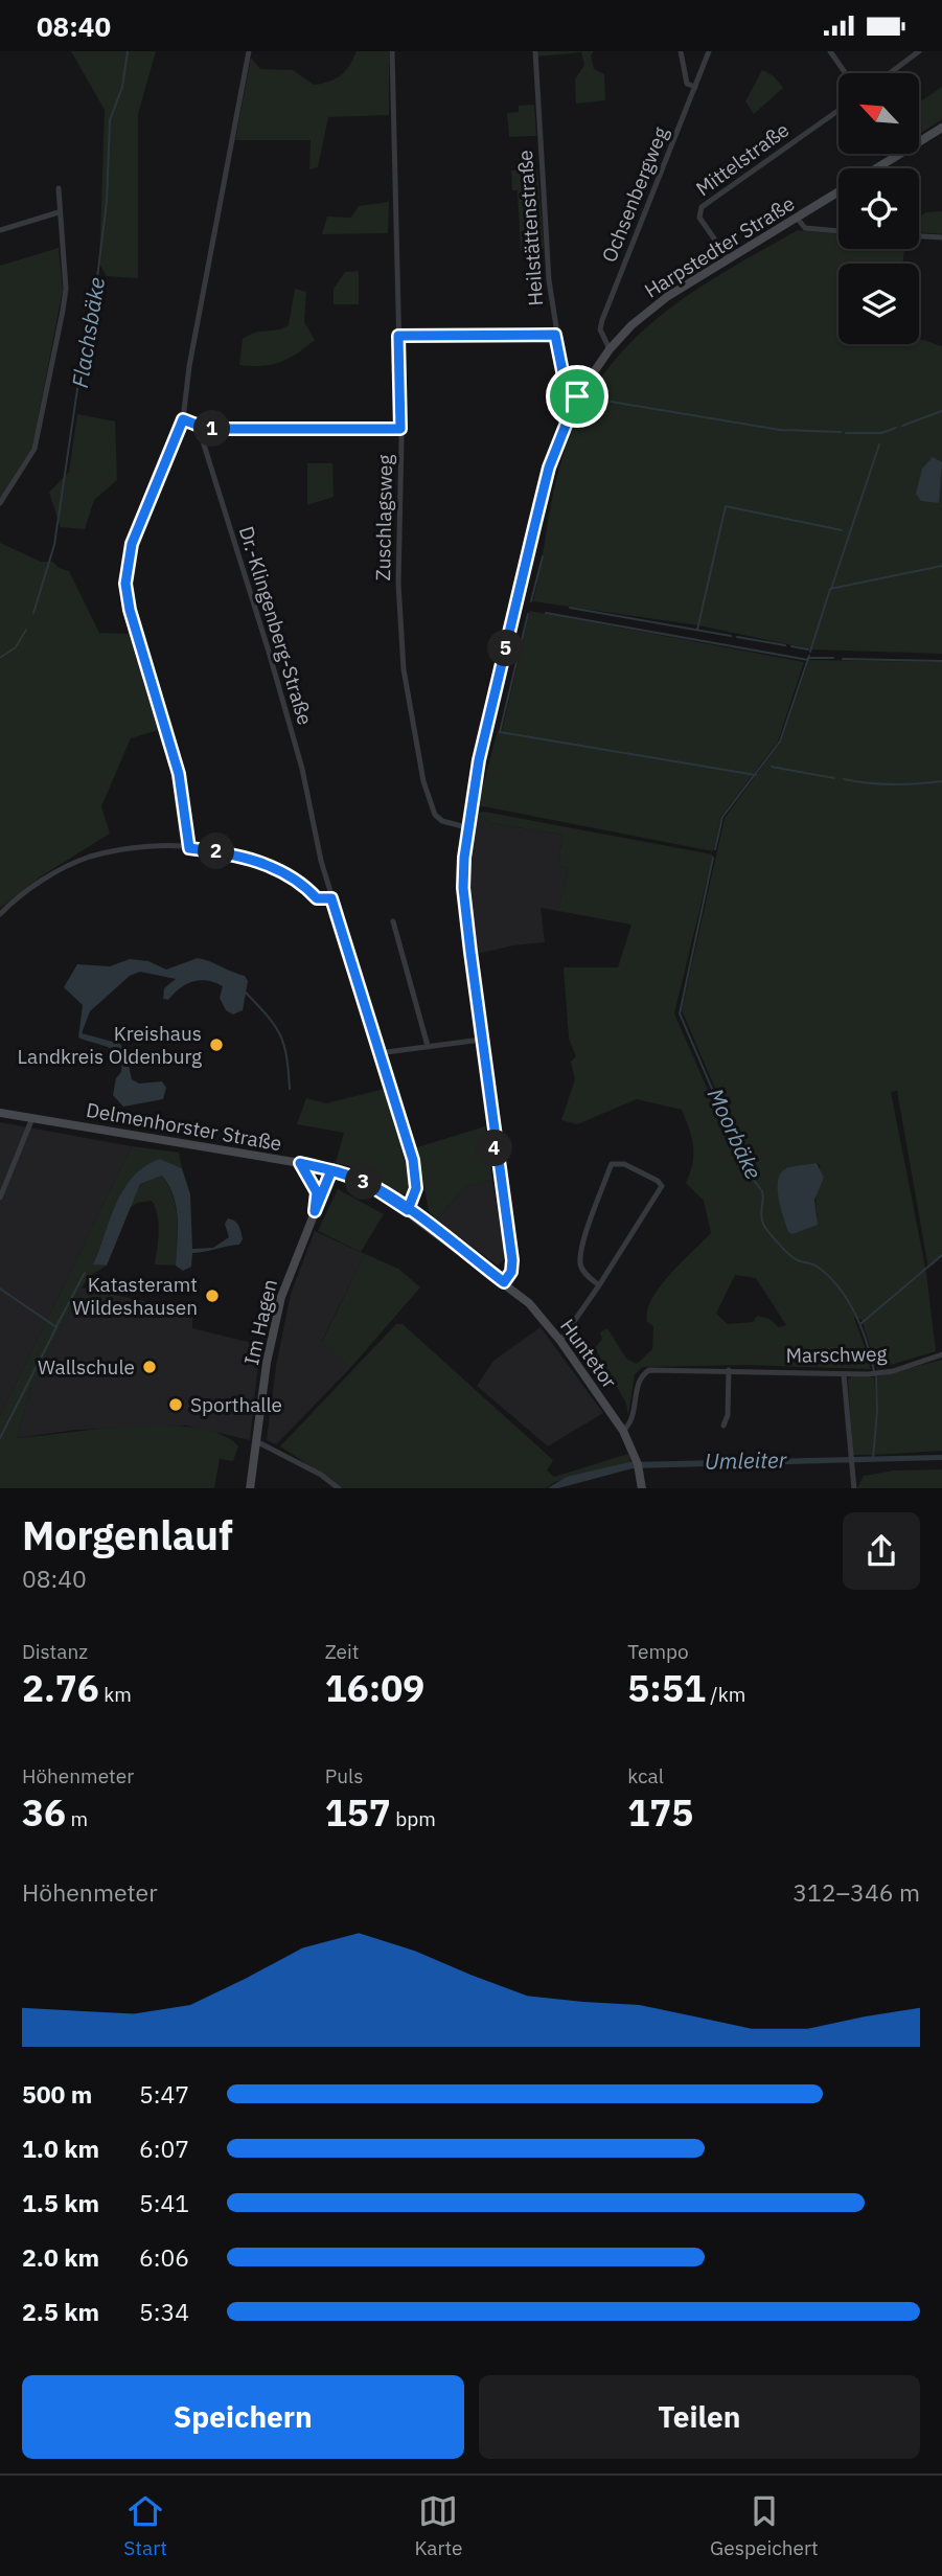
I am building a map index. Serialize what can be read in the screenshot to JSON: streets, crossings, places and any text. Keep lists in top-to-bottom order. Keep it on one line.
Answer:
{"streets":{"main road":["Harpstedter Straße","Delmenhorster Straße","Im Hagen","Huntetor"],"street":["Mittelstraße","Ochsenbergweg","Heilstättenstraße","Zuschlagsweg","Dr.-Klingenberg-Straße","Marschweg"]},"crossings":[["Mittelstraße","Harpstedter Straße"],["Ochsenbergweg","Harpstedter Straße"],["Heilstättenstraße","Harpstedter Straße"],["Harpstedter Straße","Zuschlagsweg"],["Harpstedter Straße","Delmenhorster Straße"],["Harpstedter Straße","Huntetor"],["Dr.-Klingenberg-Straße","Delmenhorster Straße"],["Delmenhorster Straße","Im Hagen"],["Delmenhorster Straße","Huntetor"],["Huntetor","Marschweg"]],"water":["Flachsbäke","Moorbäke","Umleiter"],"places":["Kreishaus Landkreis Oldenburg","Katasteramt Wildeshausen","Wallschule","Sporthalle"],"north":"top left","page":{"status":"08:40","pins":["1","5","2","4","3"],"heading":["Morgenlauf","08:40"],"stats":[["Distanz","2.76 km"],["Zeit","16:09"],["Tempo","5:51 /km"],["Höhenmeter","36 m"],["Puls","157 bpm"],["kcal","175"]],"chart":["Höhenmeter","312–346 m"],"list":[{"name":"500 m","note":"5:47"},{"name":"1.0 km","note":"6:07"},{"name":"1.5 km","note":"5:41"},{"name":"2.0 km","note":"6:06"},{"name":"2.5 km","note":"5:34"}],"buttons":["Speichern","Teilen"],"tabs":["Start","Karte","Gespeichert"]}}
